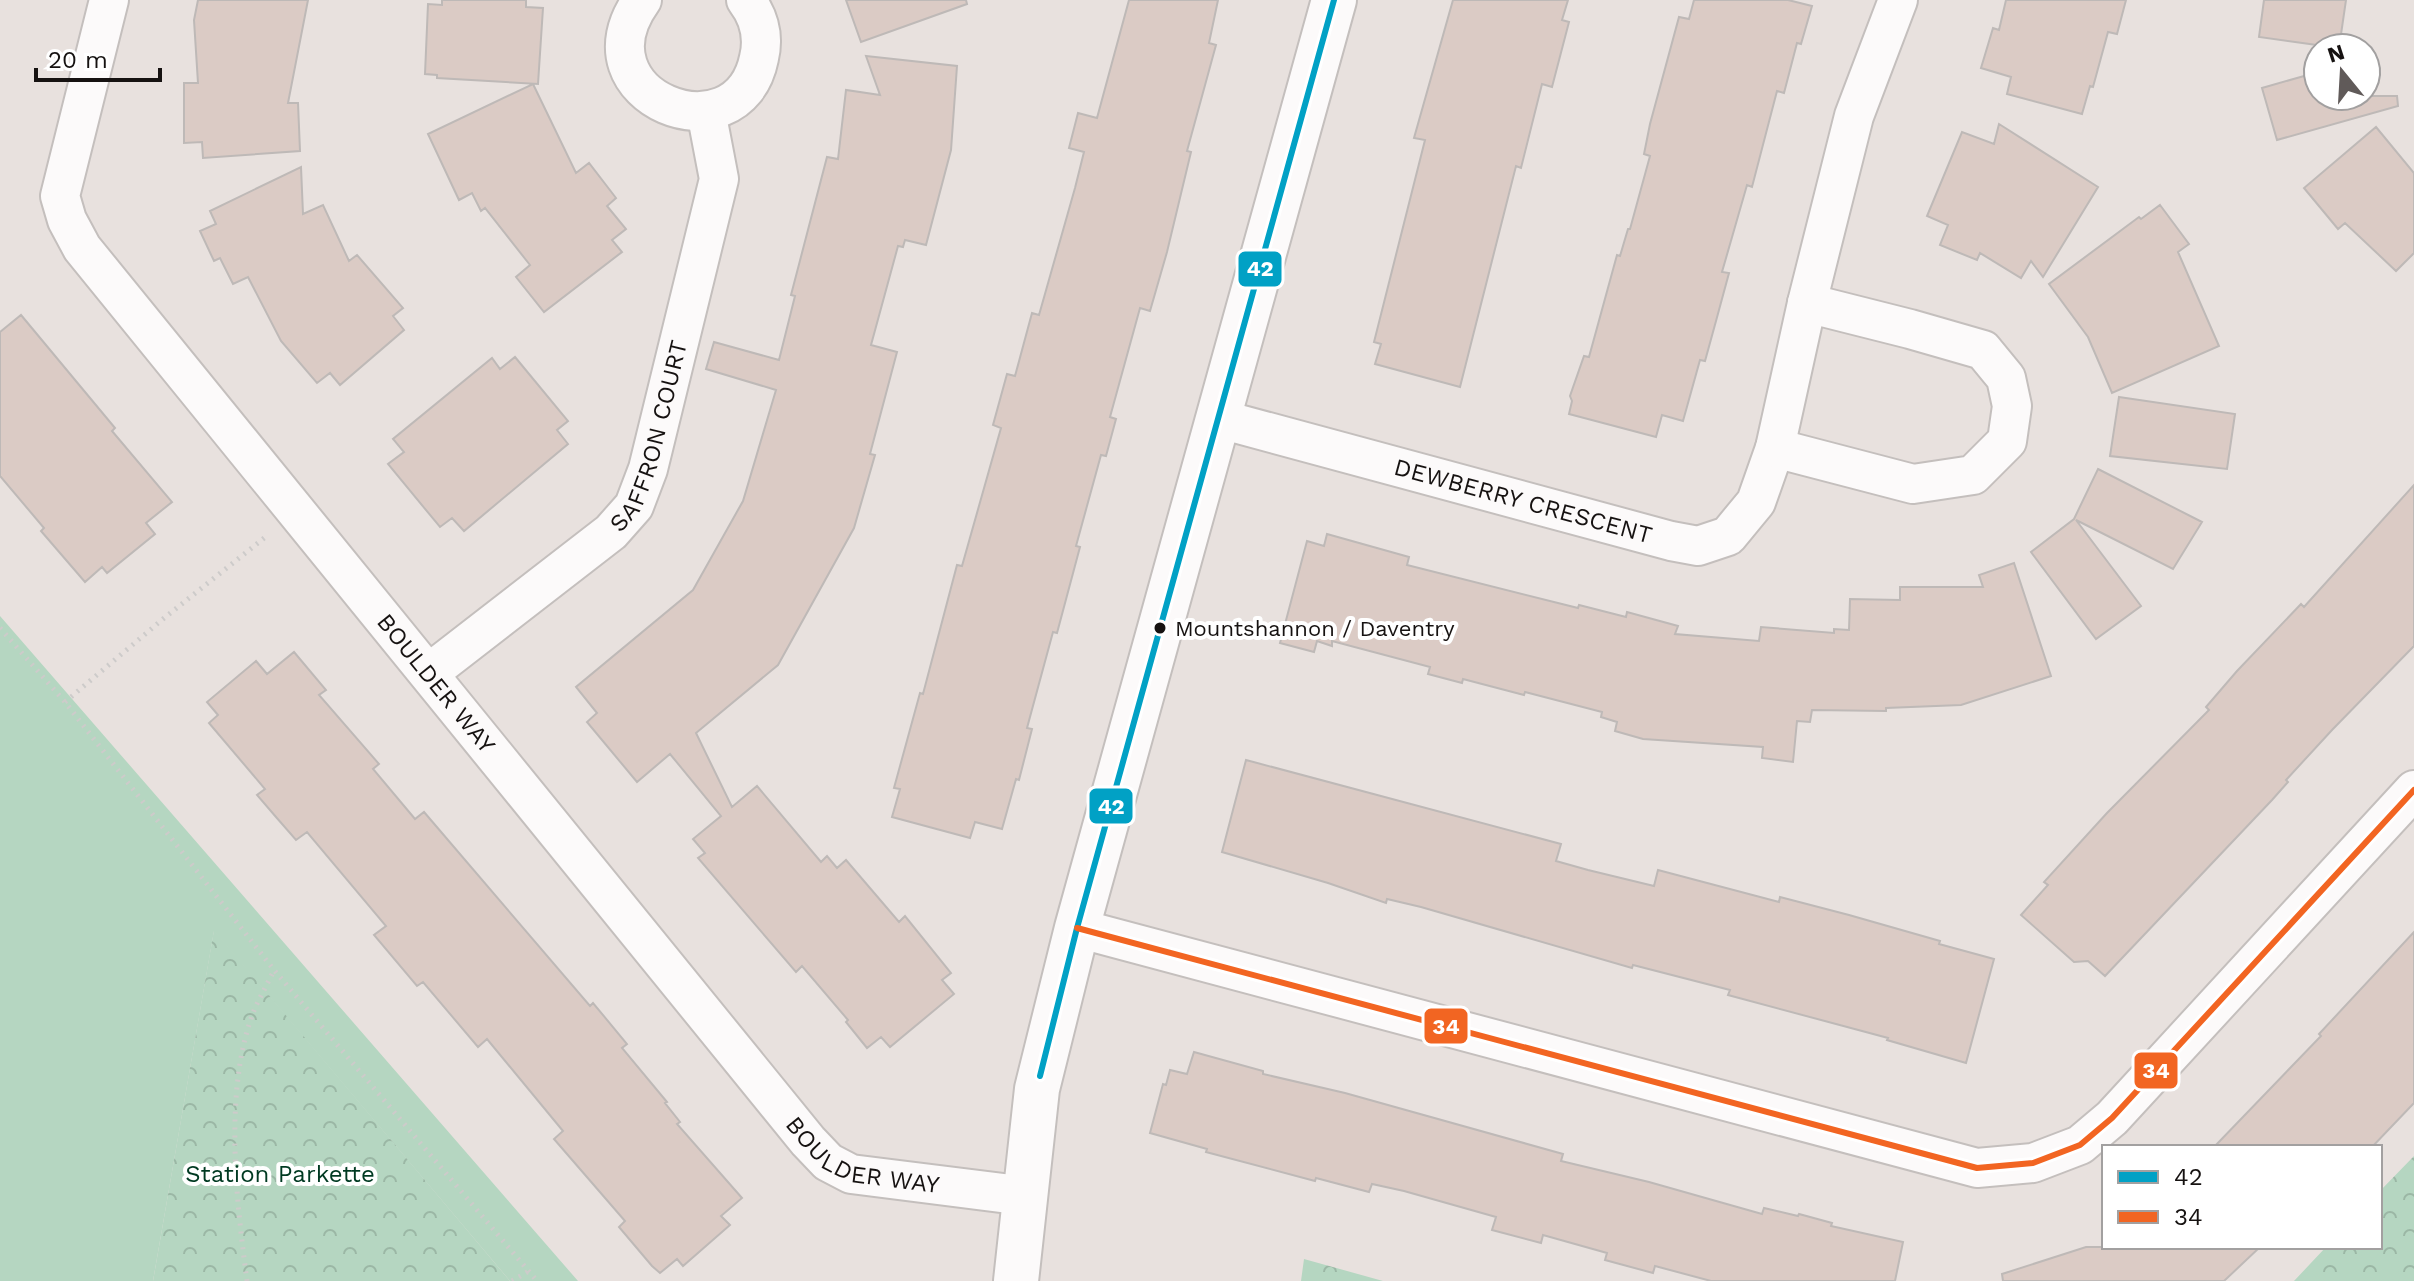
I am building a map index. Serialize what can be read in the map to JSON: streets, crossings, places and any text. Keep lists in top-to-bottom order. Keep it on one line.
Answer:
{"streets":{"street":["SAFFRON COURT","DEWBERRY CRESCENT","BOULDER WAY"]},"crossings":[["SAFFRON COURT","BOULDER WAY"]],"parks":["Station Parkette"],"places":["Mountshannon / Daventry"],"lines":["transit line 42","transit line 34"],"legend":["42","34"],"scale_bar":"20 m","north":"top"}
